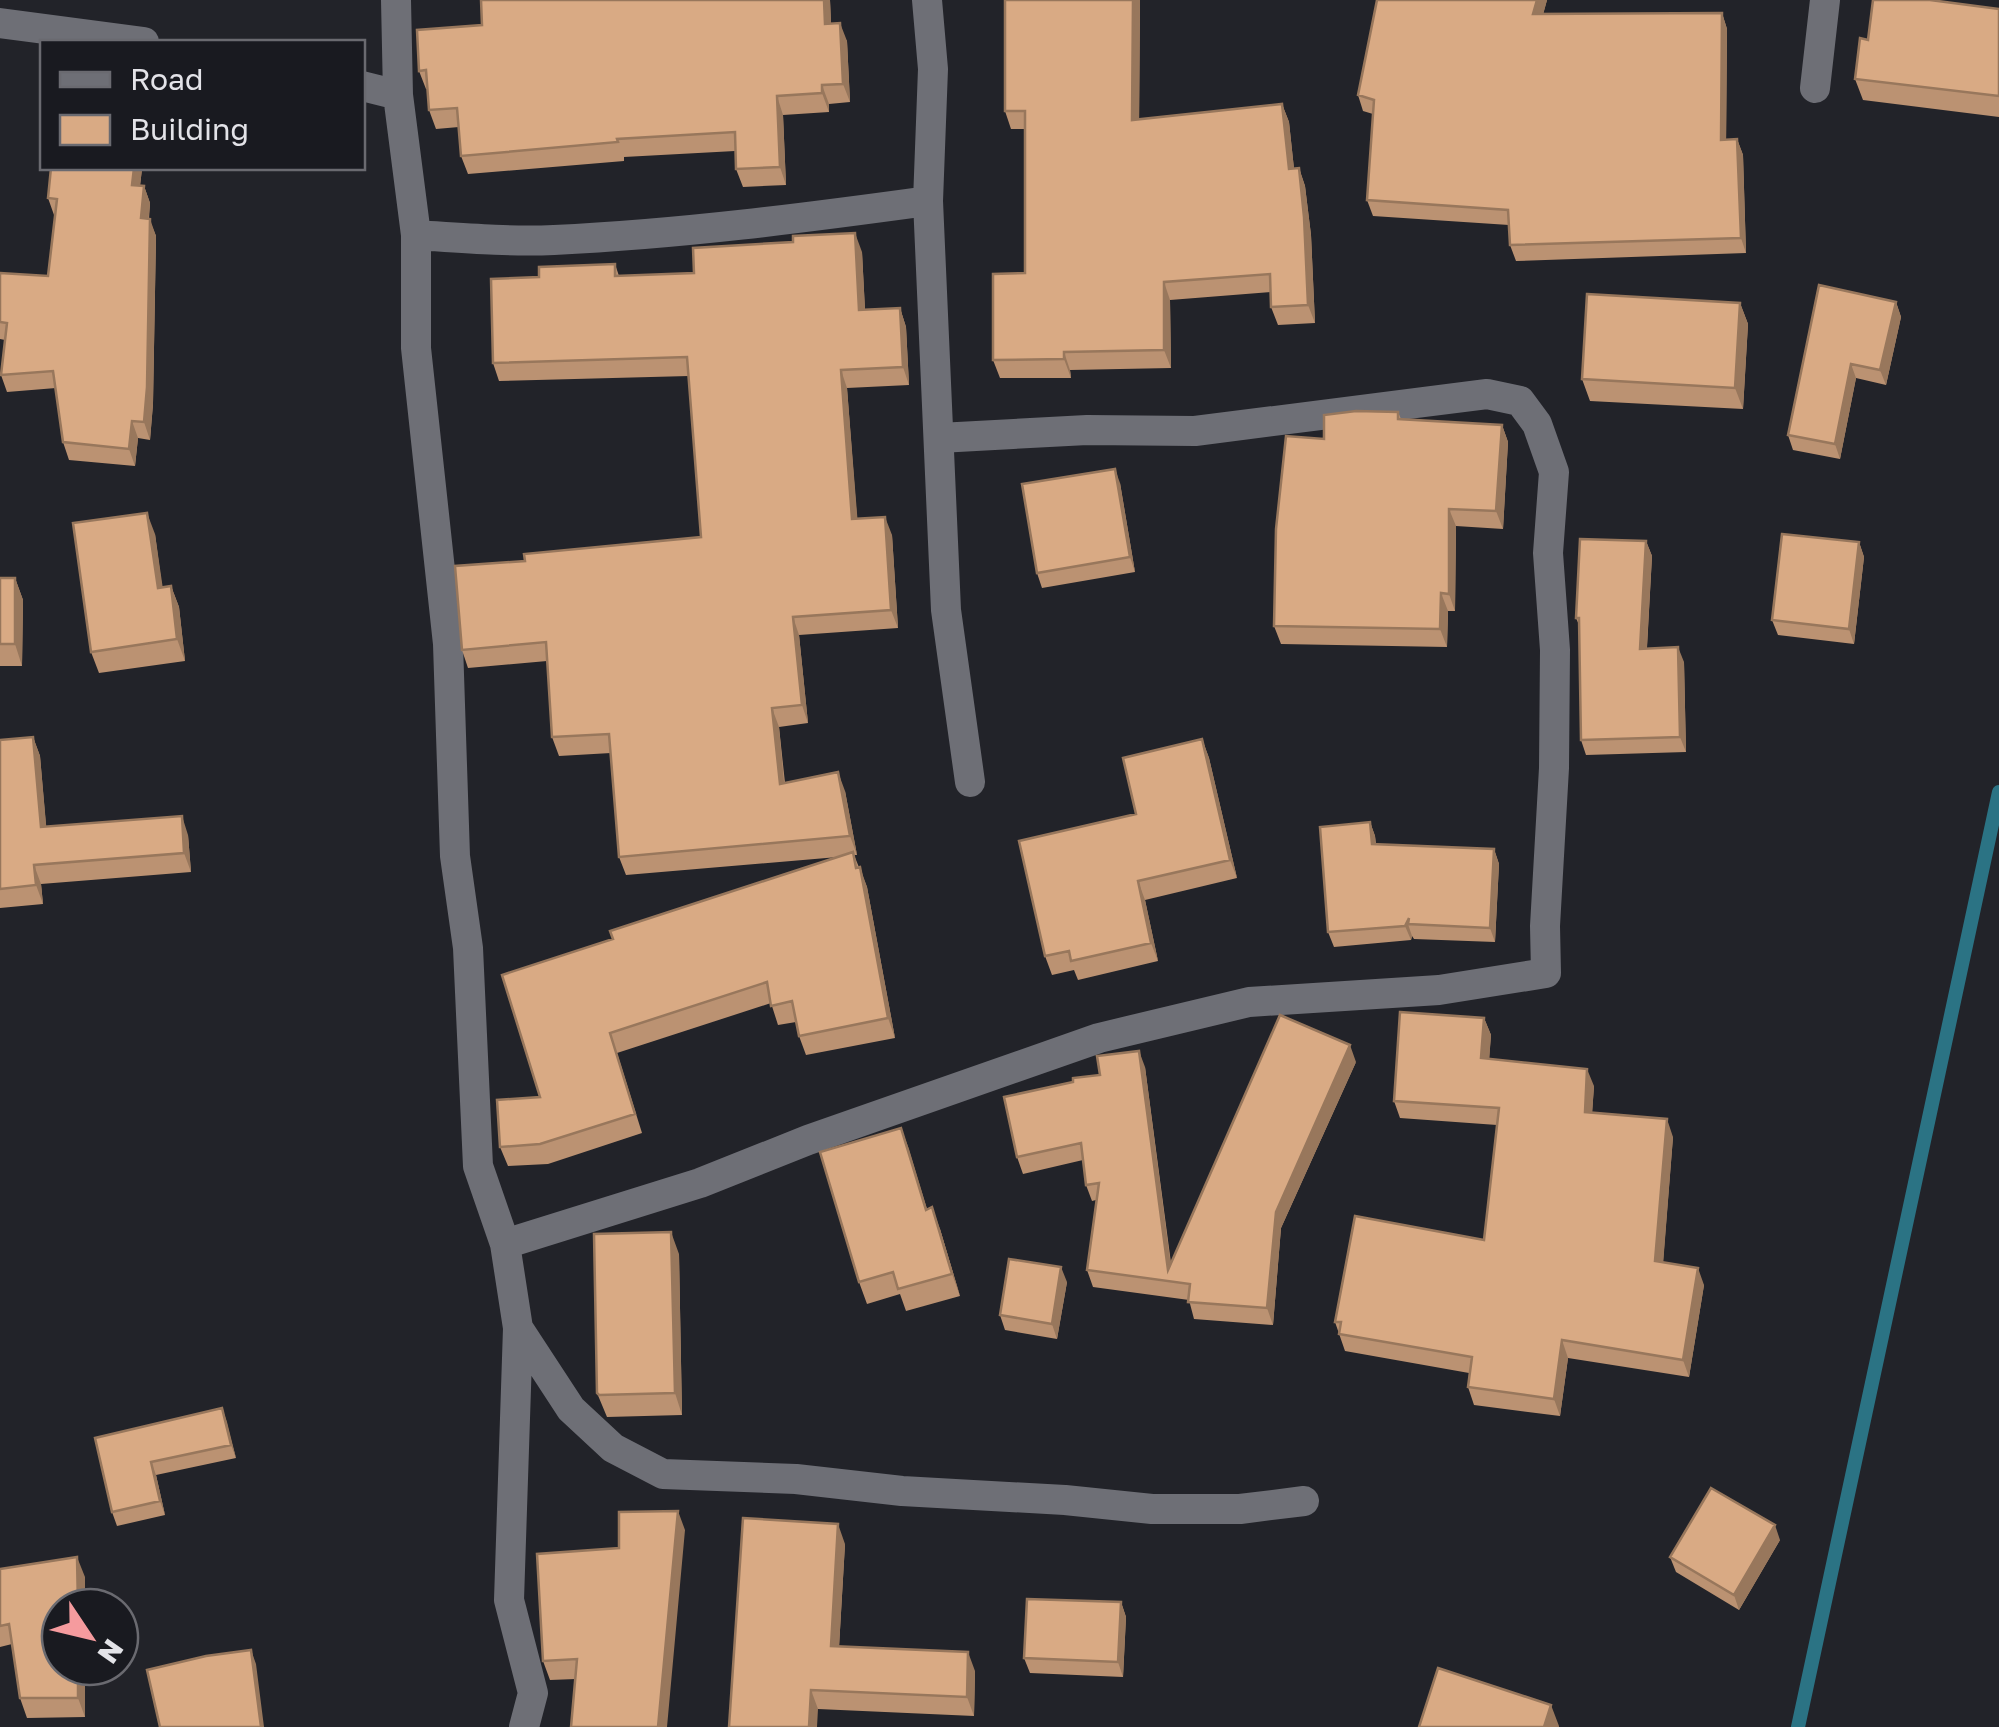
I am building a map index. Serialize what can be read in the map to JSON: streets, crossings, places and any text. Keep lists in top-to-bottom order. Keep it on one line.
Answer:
{"legend":["Road","Building"],"north":"bottom right"}
